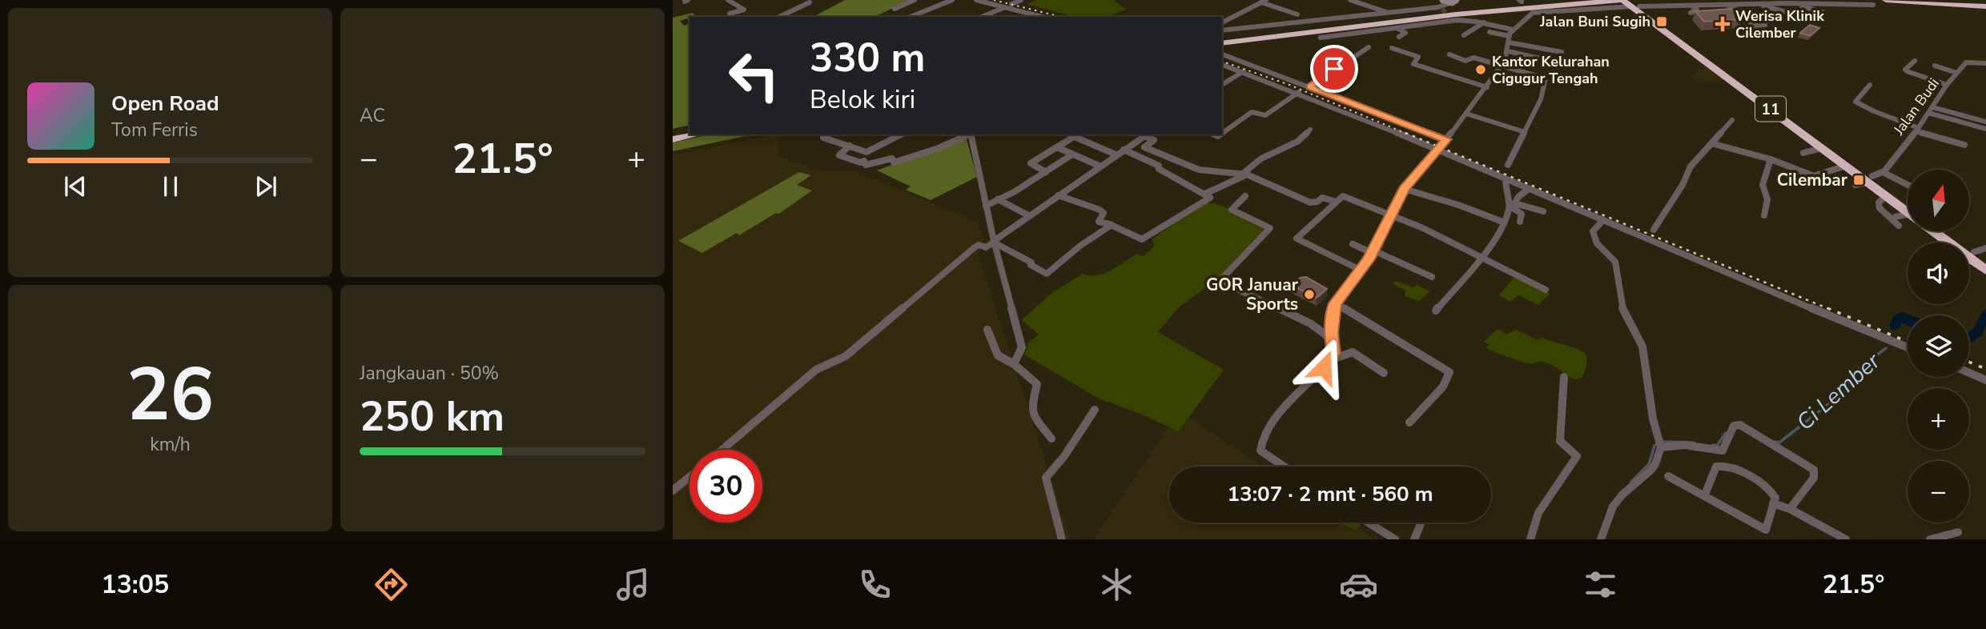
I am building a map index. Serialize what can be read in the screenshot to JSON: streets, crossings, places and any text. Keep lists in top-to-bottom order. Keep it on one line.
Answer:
{"streets":{"highway":["11"],"street":["Jalan Budi"]},"crossings":[["Jalan Budi","11"]],"water":["Ci Lember"],"places":{"transit":["Jalan Buni Sugih","Cilembar"],"health":["Werisa Klinik Cilember"],"other":["Kantor Kelurahan Cigugur Tengah","GOR Januar Sports"]},"north":"top","page":{"tile":["AC",["26","km/h"],["Jangkauan · 50%","250 km"]],"turn":["330 m","Belok kiri"],"song":["Open Road","Tom Ferris"],"heat":["−","21.5°","+"],"map_buttons":["+","−"],"limit":"30","trip":"13:07 · 2 mnt · 560 m","tabs":["13:05","21.5°"]}}
